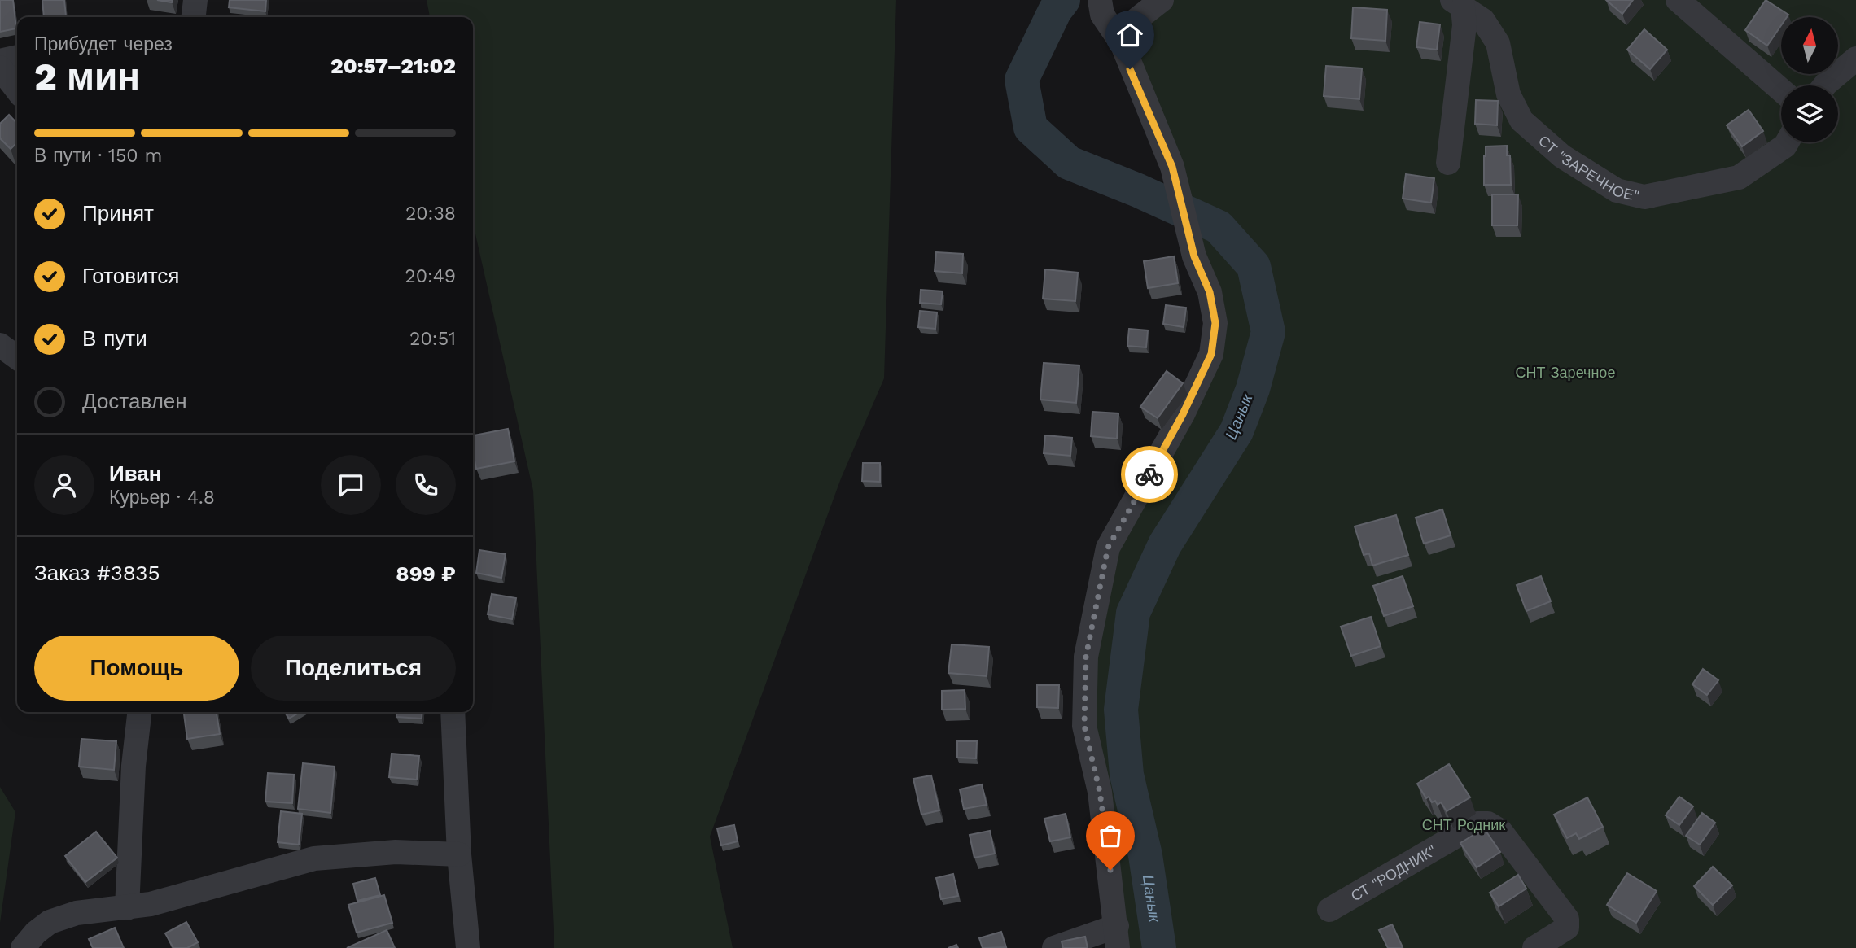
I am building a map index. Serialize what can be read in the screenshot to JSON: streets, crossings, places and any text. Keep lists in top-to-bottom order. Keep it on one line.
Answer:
{"streets":{"lane":["СТ \"ЗАРЕЧНОЕ\"","СТ \"РОДНИК\""]},"water":["Цанык"],"parks":["СНТ Заречное","СНТ Родник"],"north":"top","page":{"heading":["2 мин","Прибудет через","20:57–21:02"],"panel":["Иван","Курьер · 4.8","Заказ #3835","899 ₽"],"bar":"В пути · 150 m","list":[["Принят","20:38"],["Готовится","20:49"],["В пути","20:51"],"Доставлен"],"buttons":["Помощь","Поделиться"]}}
